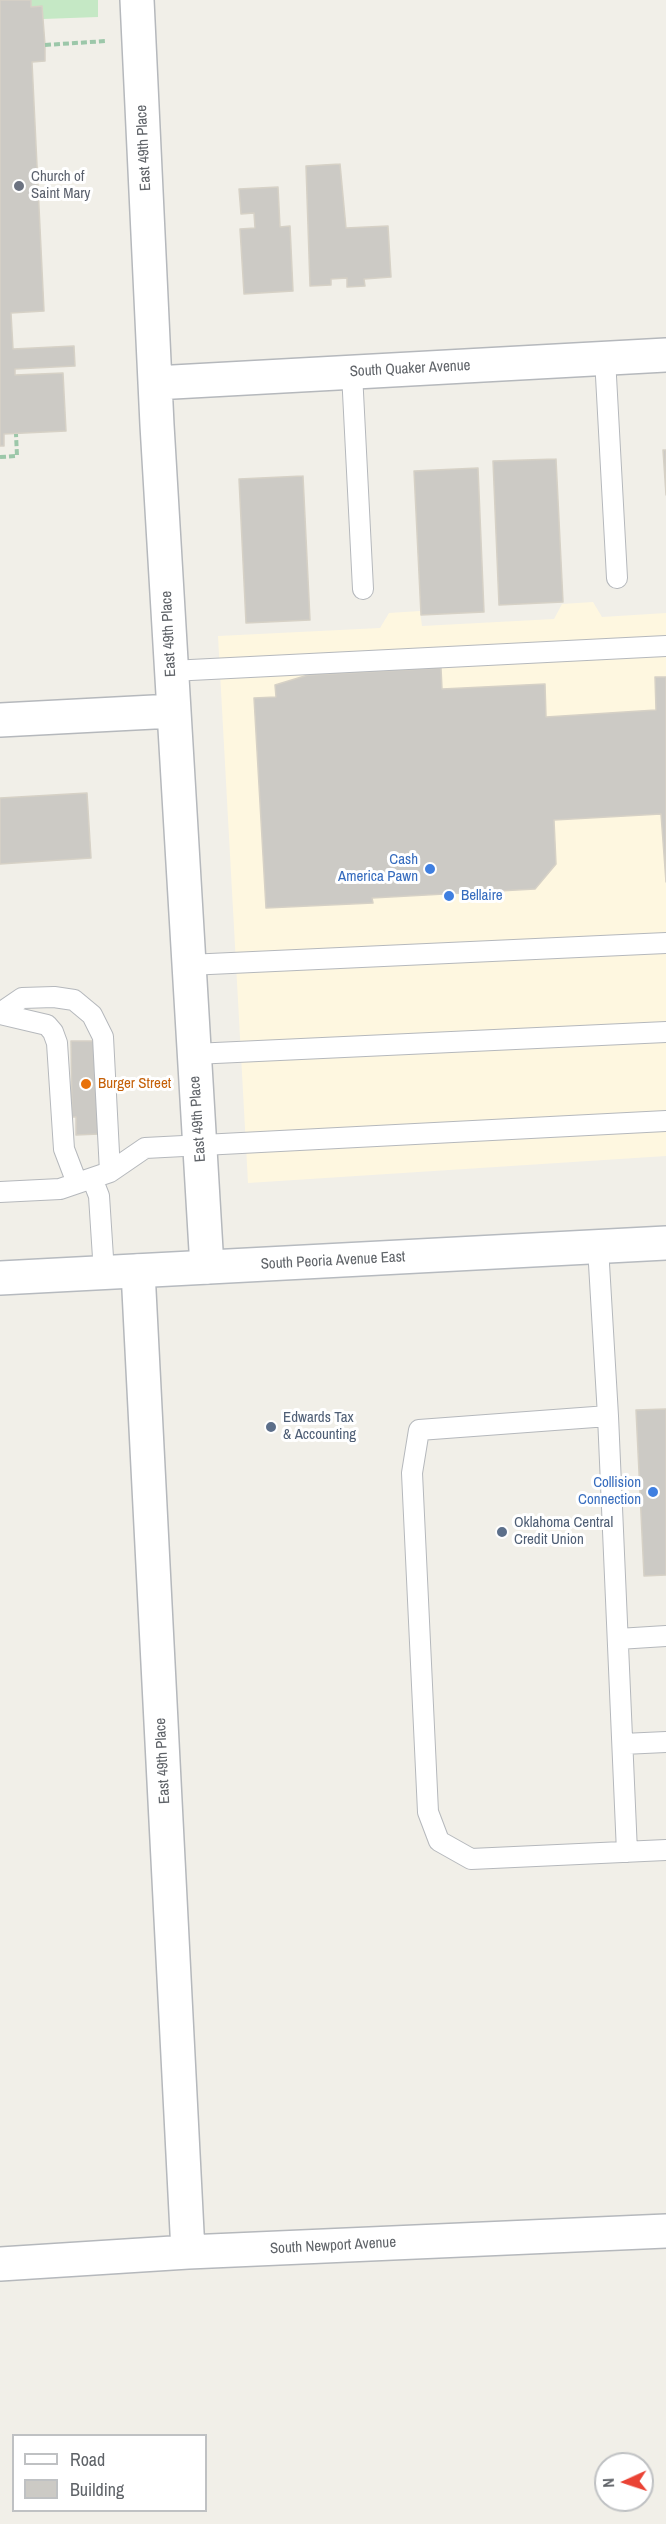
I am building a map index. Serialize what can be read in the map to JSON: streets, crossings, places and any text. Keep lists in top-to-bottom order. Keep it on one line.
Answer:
{"streets":{"street":["East 49th Place","South Quaker Avenue","South Peoria Avenue East","South Newport Avenue"]},"crossings":[["East 49th Place","South Quaker Avenue"],["East 49th Place","South Peoria Avenue East"],["East 49th Place","South Newport Avenue"]],"places":["Church of Saint Mary","Cash America Pawn","Bellaire","Burger Street","Edwards Tax & Accounting","Collision Connection","Oklahoma Central Credit Union"],"legend":["Road","Building"],"north":"left"}
